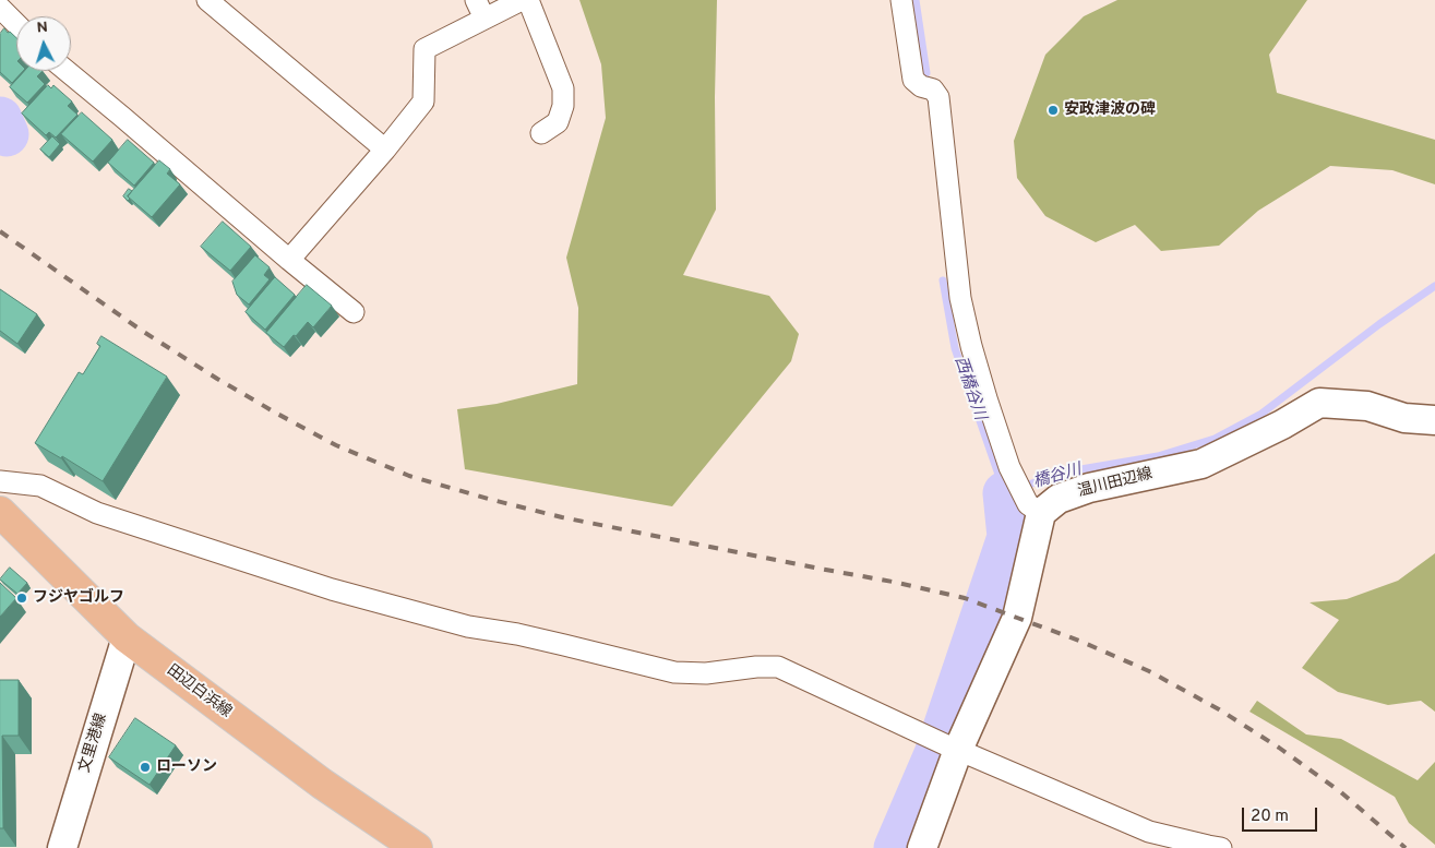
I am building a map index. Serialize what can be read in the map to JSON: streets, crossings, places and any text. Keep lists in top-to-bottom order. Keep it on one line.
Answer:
{"streets":{"main road":["温川田辺線","田辺白浜線","文里港線"]},"crossings":[["田辺白浜線","文里港線"]],"water":["西橋谷川","橋谷川"],"places":["安政津波の碑","フジヤゴルフ","ローソン"],"scale_bar":"20 m","north":"top"}
